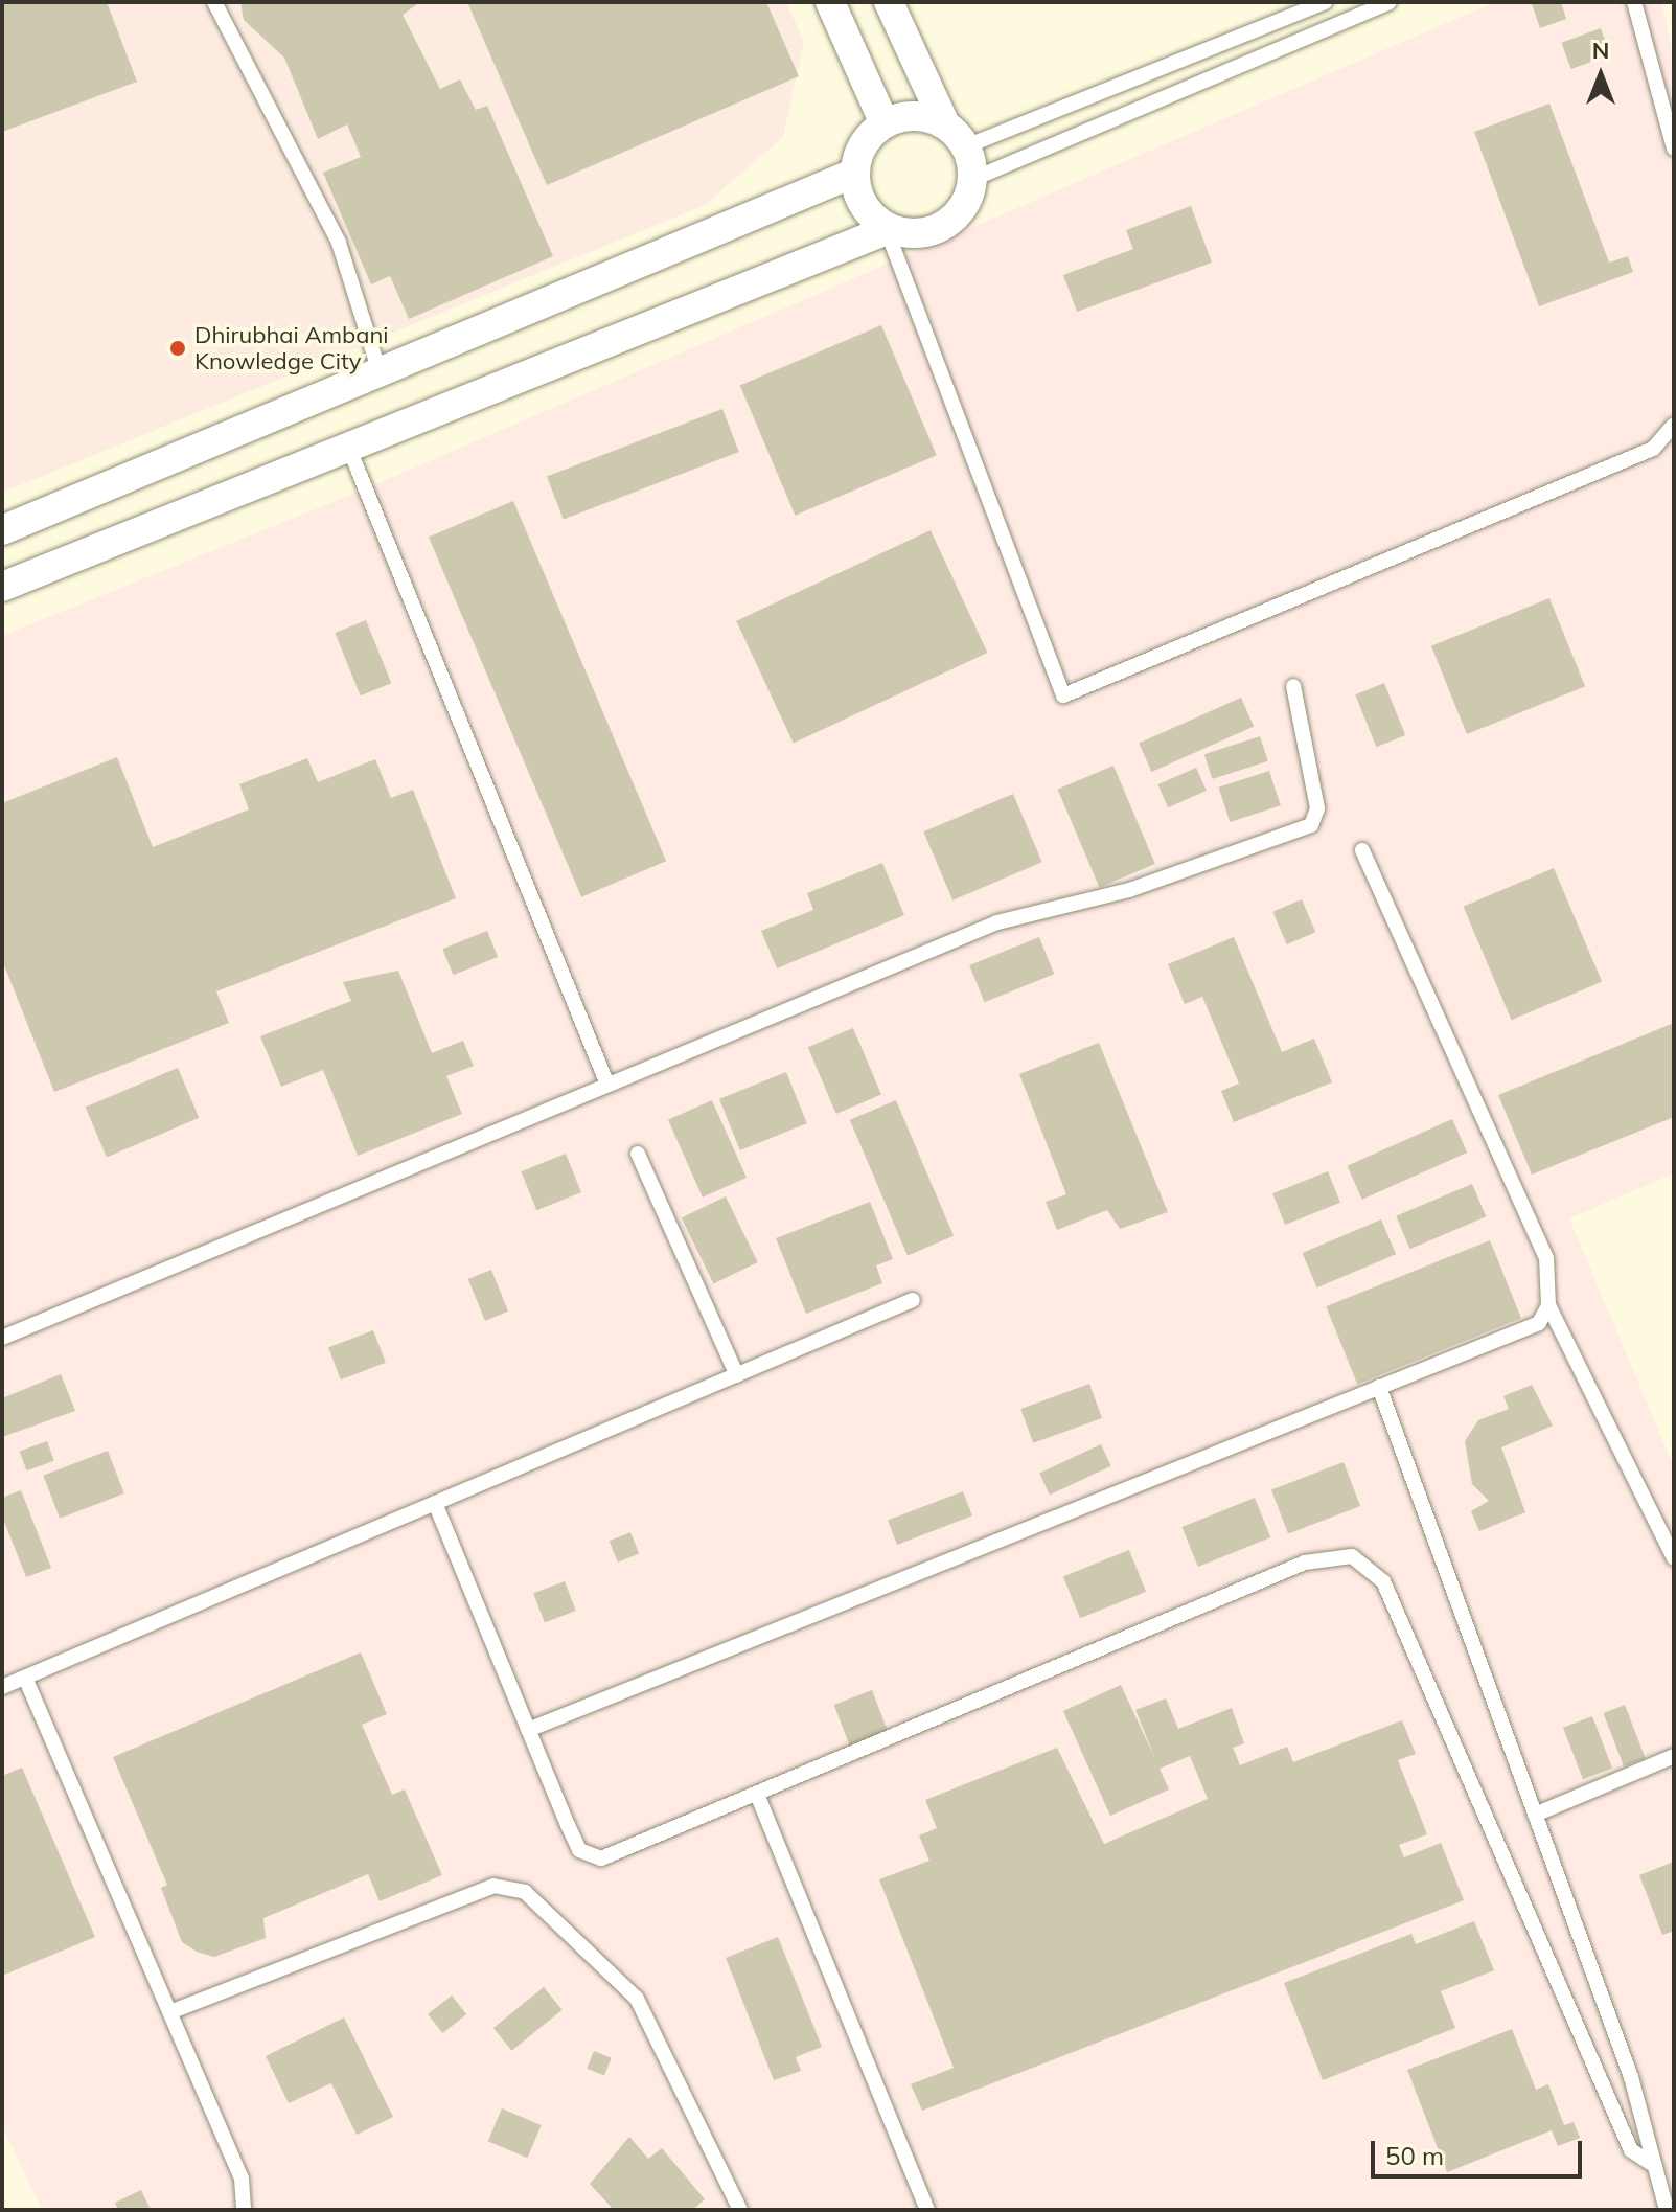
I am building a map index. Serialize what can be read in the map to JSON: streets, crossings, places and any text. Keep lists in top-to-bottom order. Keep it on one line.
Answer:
{"places":["Dhirubhai Ambani Knowledge City"],"scale_bar":"50 m","north":"top"}
